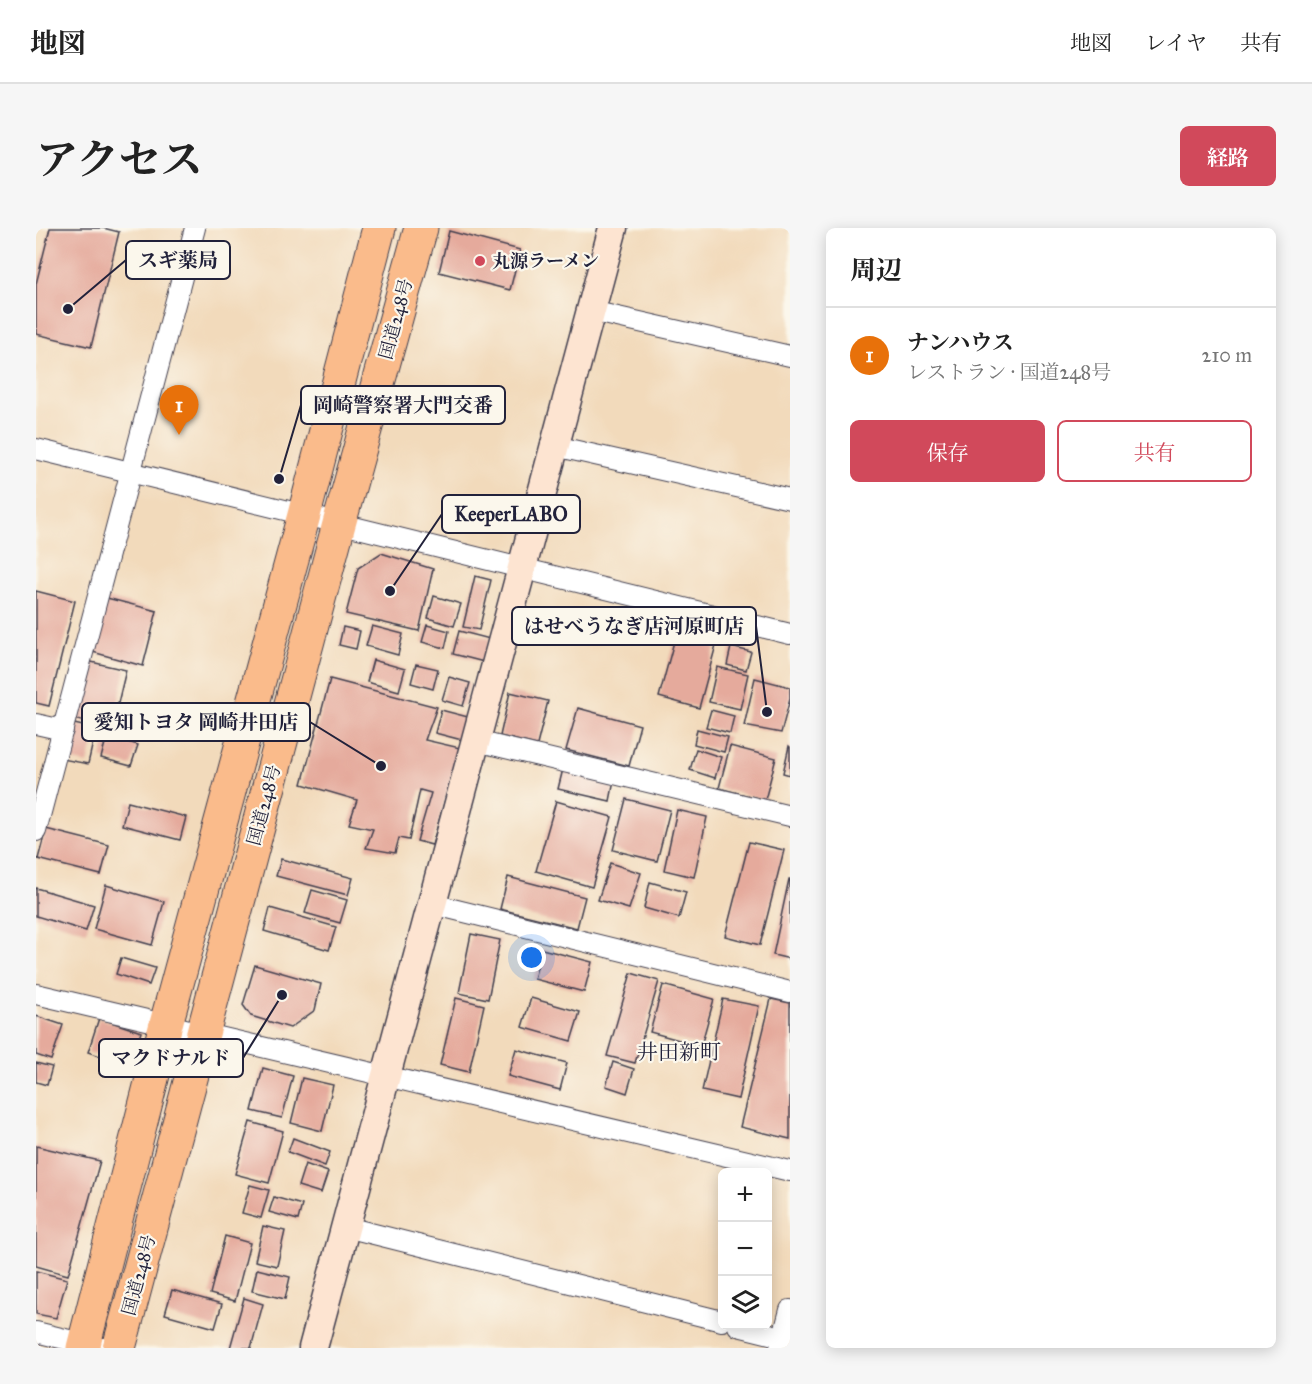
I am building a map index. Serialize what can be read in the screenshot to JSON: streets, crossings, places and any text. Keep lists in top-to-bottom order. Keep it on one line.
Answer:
{"streets":{"highway":["国道248号"]},"districts":["井田新町"],"places":["丸源ラーメン","スギ薬局","岡崎警察署大門交番","KeeperLABO","はせべうなぎ店河原町店","愛知トヨタ 岡崎井田店","マクドナルド"],"page":{"header":"地図","nav":["地図","レイヤ","共有"],"title":"アクセス","buttons":["経路",["保存","共有"]],"heading":"周辺","list":[{"mark":"1","name":"ナンハウス","note":"レストラン · 国道248号","value":"210 m"}],"pins":"1","map_buttons":["+","−"]}}
